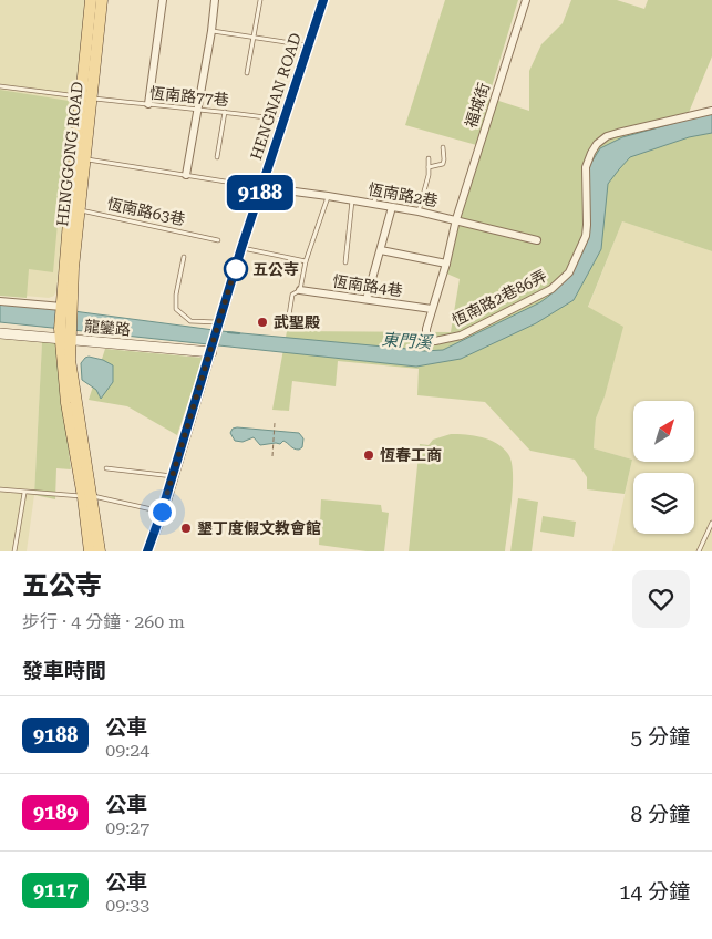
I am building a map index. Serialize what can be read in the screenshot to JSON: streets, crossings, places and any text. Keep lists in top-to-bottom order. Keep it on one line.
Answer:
{"streets":{"main road":["HENGGONG ROAD"],"street":["HENGNAN ROAD","福城街","恆南路2巷","恆南路4巷","恆南路2巷86弄","龍鑾路"],"lane":["恆南路77巷","恆南路63巷"]},"crossings":[["恆南路77巷","HENGNAN ROAD"],["恆南路77巷","HENGGONG ROAD"],["HENGNAN ROAD","恆南路2巷"],["HENGNAN ROAD","龍鑾路"],["福城街","恆南路2巷"],["福城街","恆南路2巷86弄"],["HENGGONG ROAD","恆南路63巷"],["HENGGONG ROAD","龍鑾路"],["恆南路2巷","恆南路2巷86弄"],["恆南路4巷","恆南路2巷86弄"]],"water":["東門溪"],"places":["五公寺","武聖殿","恆春工商","墾丁度假文教會館"],"lines":["bus line 9188"],"north":"top right","page":{"on_map":"9188","heading":[["五公寺","步行 · 4 分鐘 · 260 m"],"發車時間"],"list":[{"mark":"9188","name":"公車","note":"09:24","value":"5 分鐘"},{"mark":"9189","name":"公車","note":"09:27","value":"8 分鐘"},{"mark":"9117","name":"公車","note":"09:33","value":"14 分鐘"}]}}
